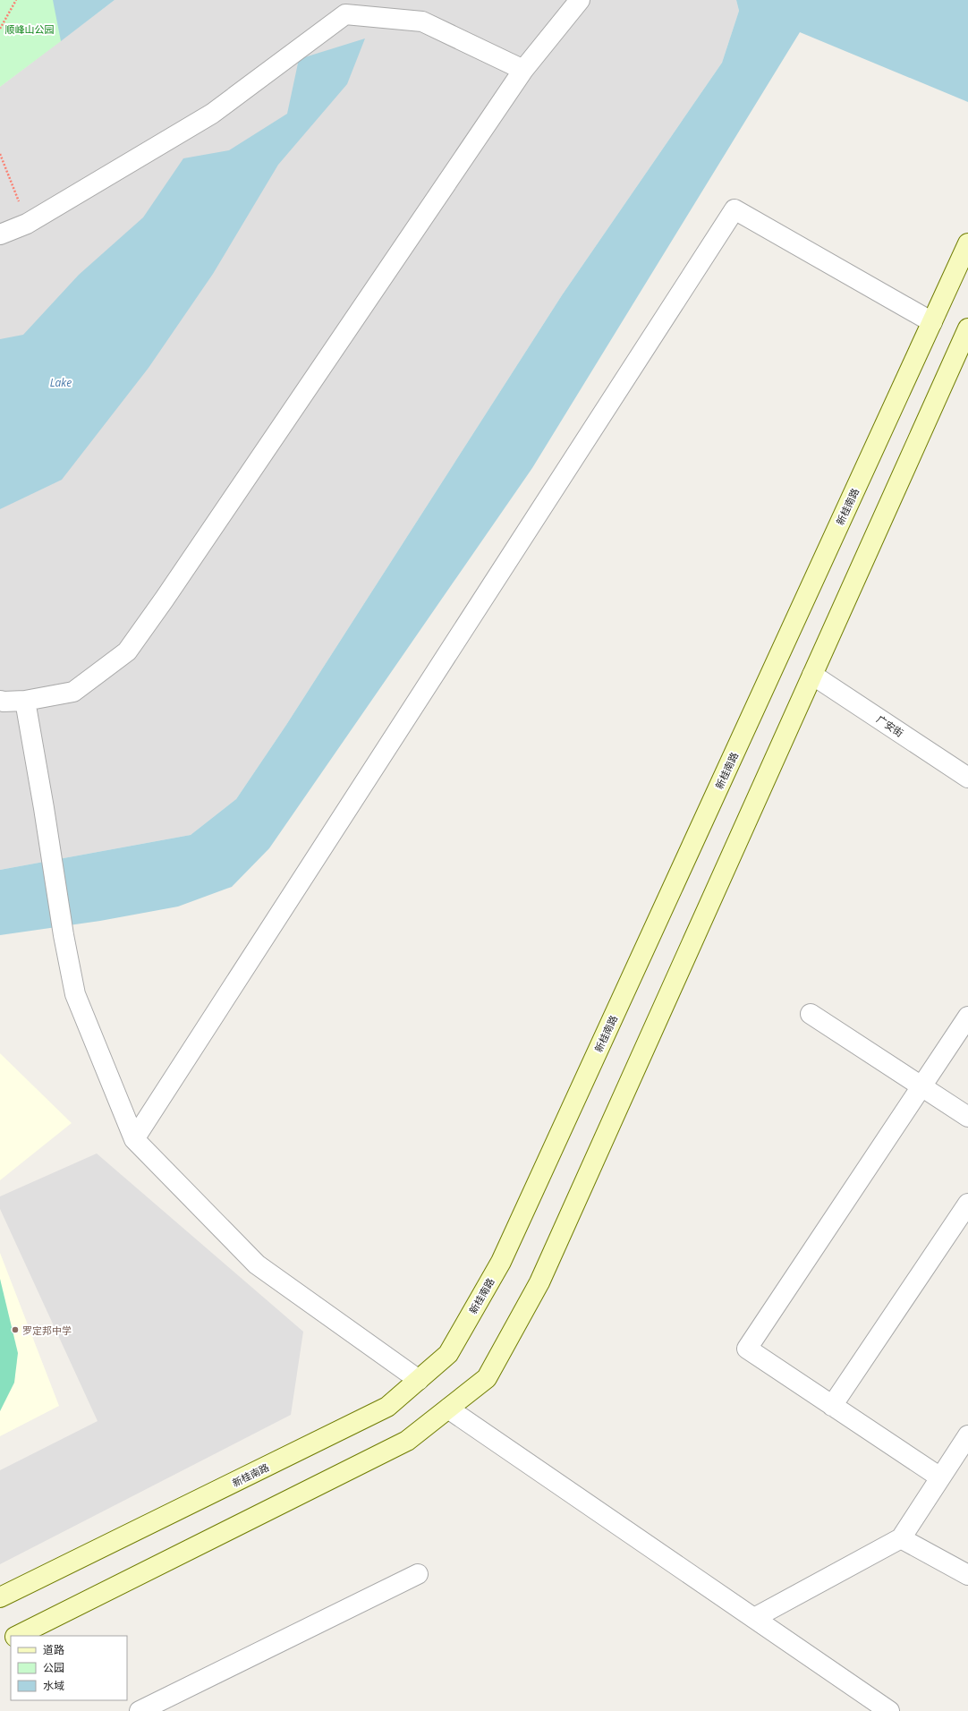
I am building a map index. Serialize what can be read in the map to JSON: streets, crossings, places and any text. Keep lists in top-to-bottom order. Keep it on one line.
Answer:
{"streets":{"main road":["新桂南路"],"street":["广安街"]},"water":["Lake"],"parks":["顺峰山公园"],"places":["罗定邦中学"],"legend":["道路","公园","水域"]}
